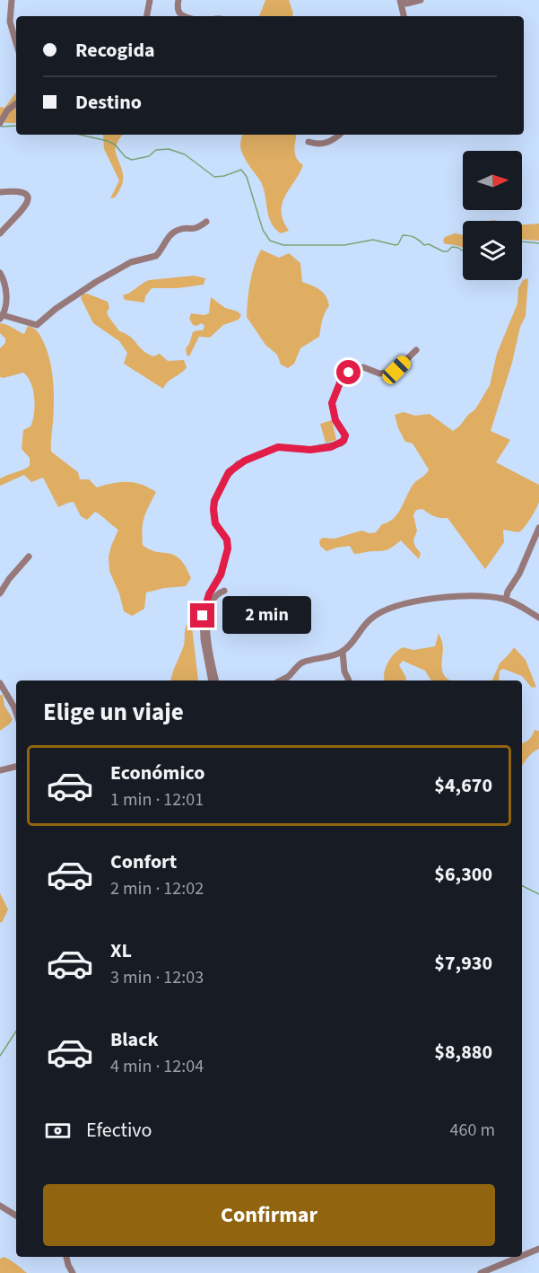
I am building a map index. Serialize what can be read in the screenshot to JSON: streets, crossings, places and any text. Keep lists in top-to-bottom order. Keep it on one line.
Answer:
{"north":"right","page":{"banner":["Recogida","Destino"],"bubble":"2 min","heading":"Elige un viaje","list":[{"name":"Económico","note":"1 min · 12:01","value":"$4,670"},{"name":"Confort","note":"2 min · 12:02","value":"$6,300"},{"name":"XL","note":"3 min · 12:03","value":"$7,930"},{"name":"Black","note":"4 min · 12:04","value":"$8,880"}],"pay":["Efectivo","460 m"],"buttons":"Confirmar"}}
